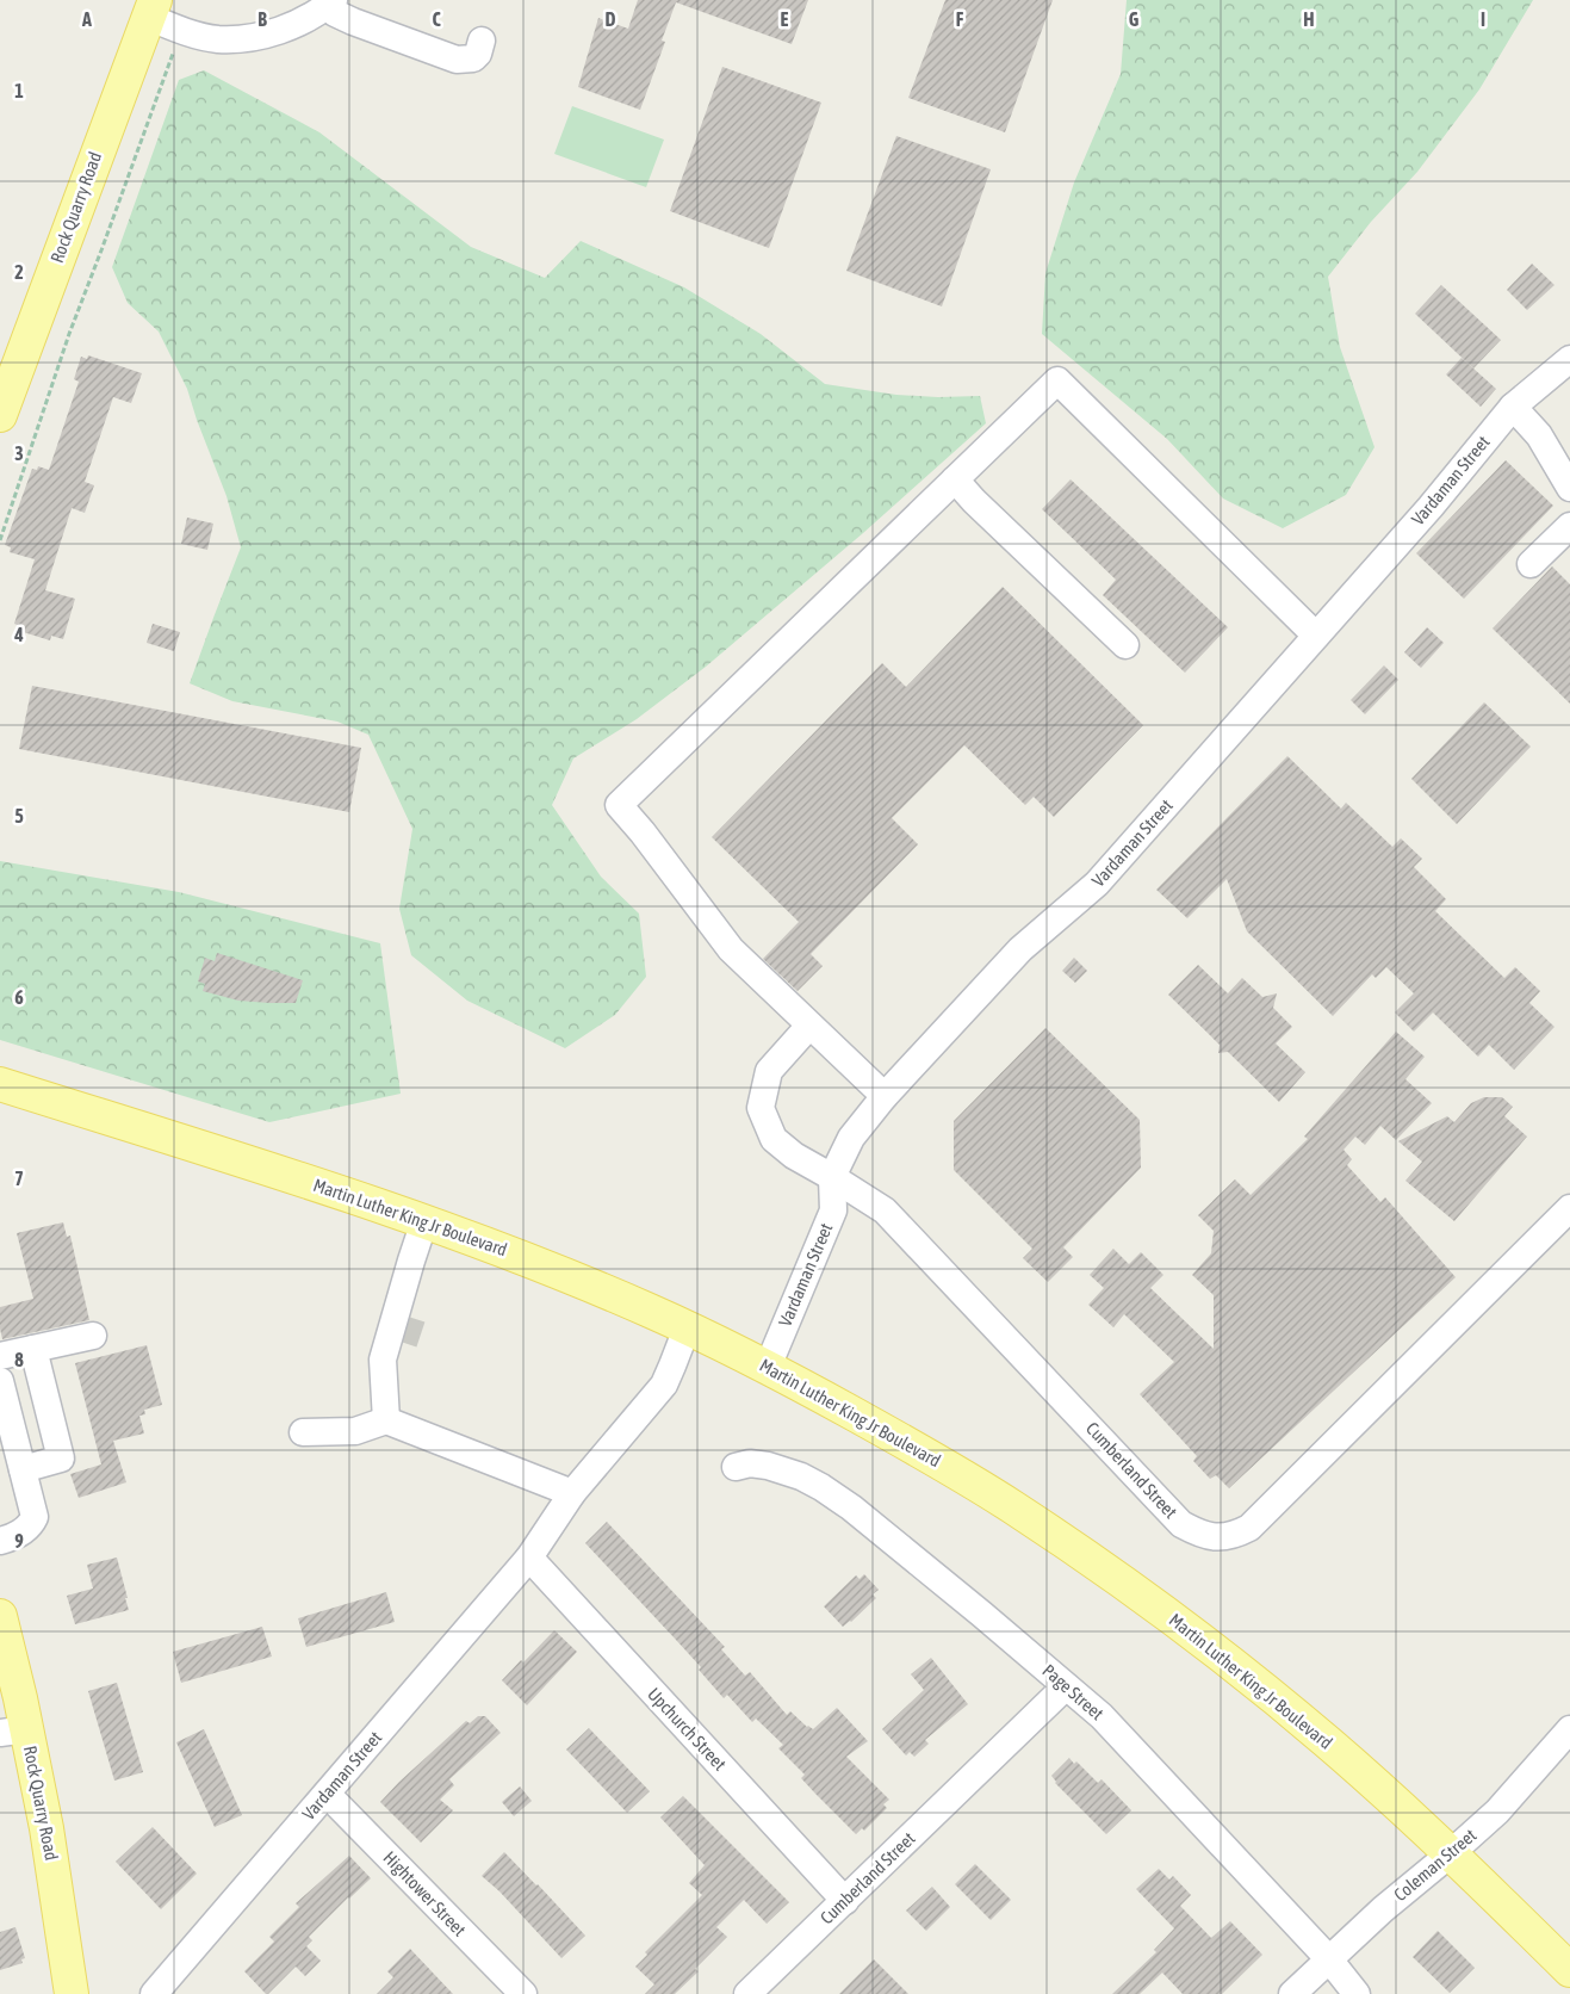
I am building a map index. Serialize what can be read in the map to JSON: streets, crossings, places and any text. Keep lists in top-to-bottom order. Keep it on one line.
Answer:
{"streets":{"main road":["Rock Quarry Road","Martin Luther King Jr Boulevard"],"street":["Vardaman Street","Cumberland Street","Page Street","Upchurch Street","Coleman Street","Hightower Street"]},"crossings":[["Vardaman Street","Martin Luther King Jr Boulevard"],["Vardaman Street","Cumberland Street"],["Vardaman Street","Upchurch Street"],["Vardaman Street","Hightower Street"],["Martin Luther King Jr Boulevard","Coleman Street"],["Cumberland Street","Page Street"],["Cumberland Street","Upchurch Street"],["Page Street","Coleman Street"]],"grid":{"columns":["A","B","C","D","E","F","G","H","I"],"rows":["1","2","3","4","5","6","7","8","9"]}}
